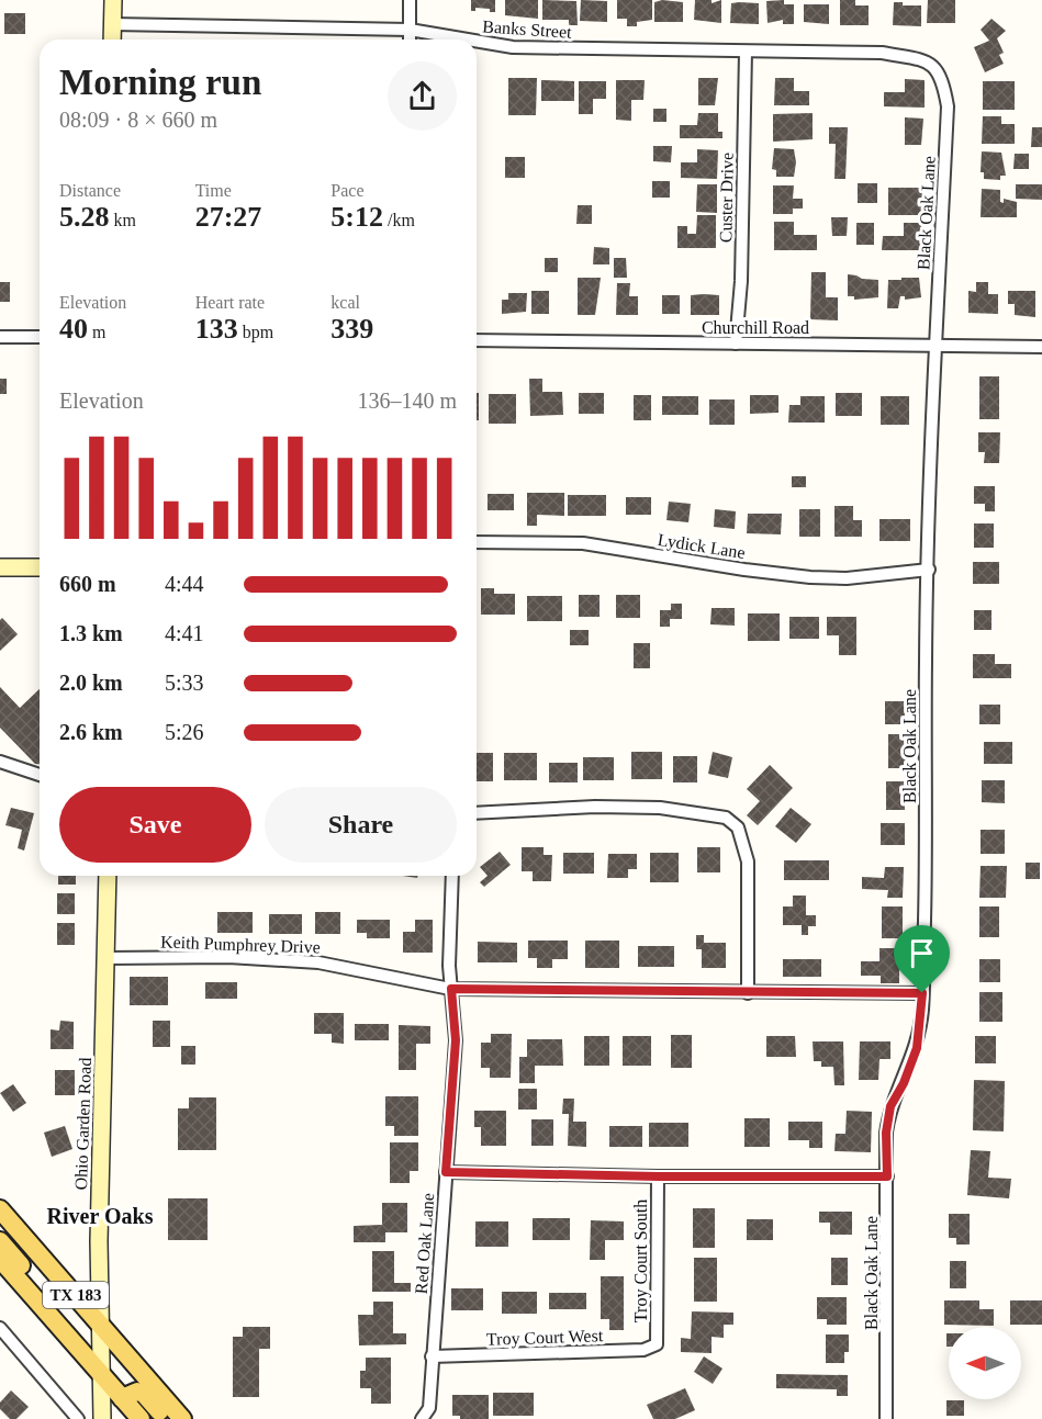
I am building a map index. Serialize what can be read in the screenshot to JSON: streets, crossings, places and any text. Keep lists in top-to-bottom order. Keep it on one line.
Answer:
{"streets":{"main road":["TX 183"],"street":["Banks Street","Custer Drive","Black Oak Lane","Churchill Road","Lydick Lane","Keith Pumphrey Drive","Ohio Garden Road","Red Oak Lane","Troy Court South","Troy Court West"]},"crossings":[["Banks Street","Custer Drive"],["Banks Street","Black Oak Lane"],["Custer Drive","Churchill Road"],["Black Oak Lane","Churchill Road"],["Black Oak Lane","Lydick Lane"],["Black Oak Lane","Keith Pumphrey Drive"],["Keith Pumphrey Drive","Ohio Garden Road"],["Keith Pumphrey Drive","Red Oak Lane"],["Ohio Garden Road","TX 183"],["Red Oak Lane","Troy Court West"],["Troy Court South","Troy Court West"]],"districts":["River Oaks"],"north":"left","page":{"heading":["Morning run","08:09 · 8 × 660 m"],"stats":[["Distance","5.28 km"],["Time","27:27"],["Pace","5:12 /km"],["Elevation","40 m"],["Heart rate","133 bpm"],["kcal","339"]],"chart":["Elevation","136–140 m"],"list":[{"name":"660 m","note":"4:44"},{"name":"1.3 km","note":"4:41"},{"name":"2.0 km","note":"5:33"},{"name":"2.6 km","note":"5:26"}],"buttons":["Save","Share"]}}
